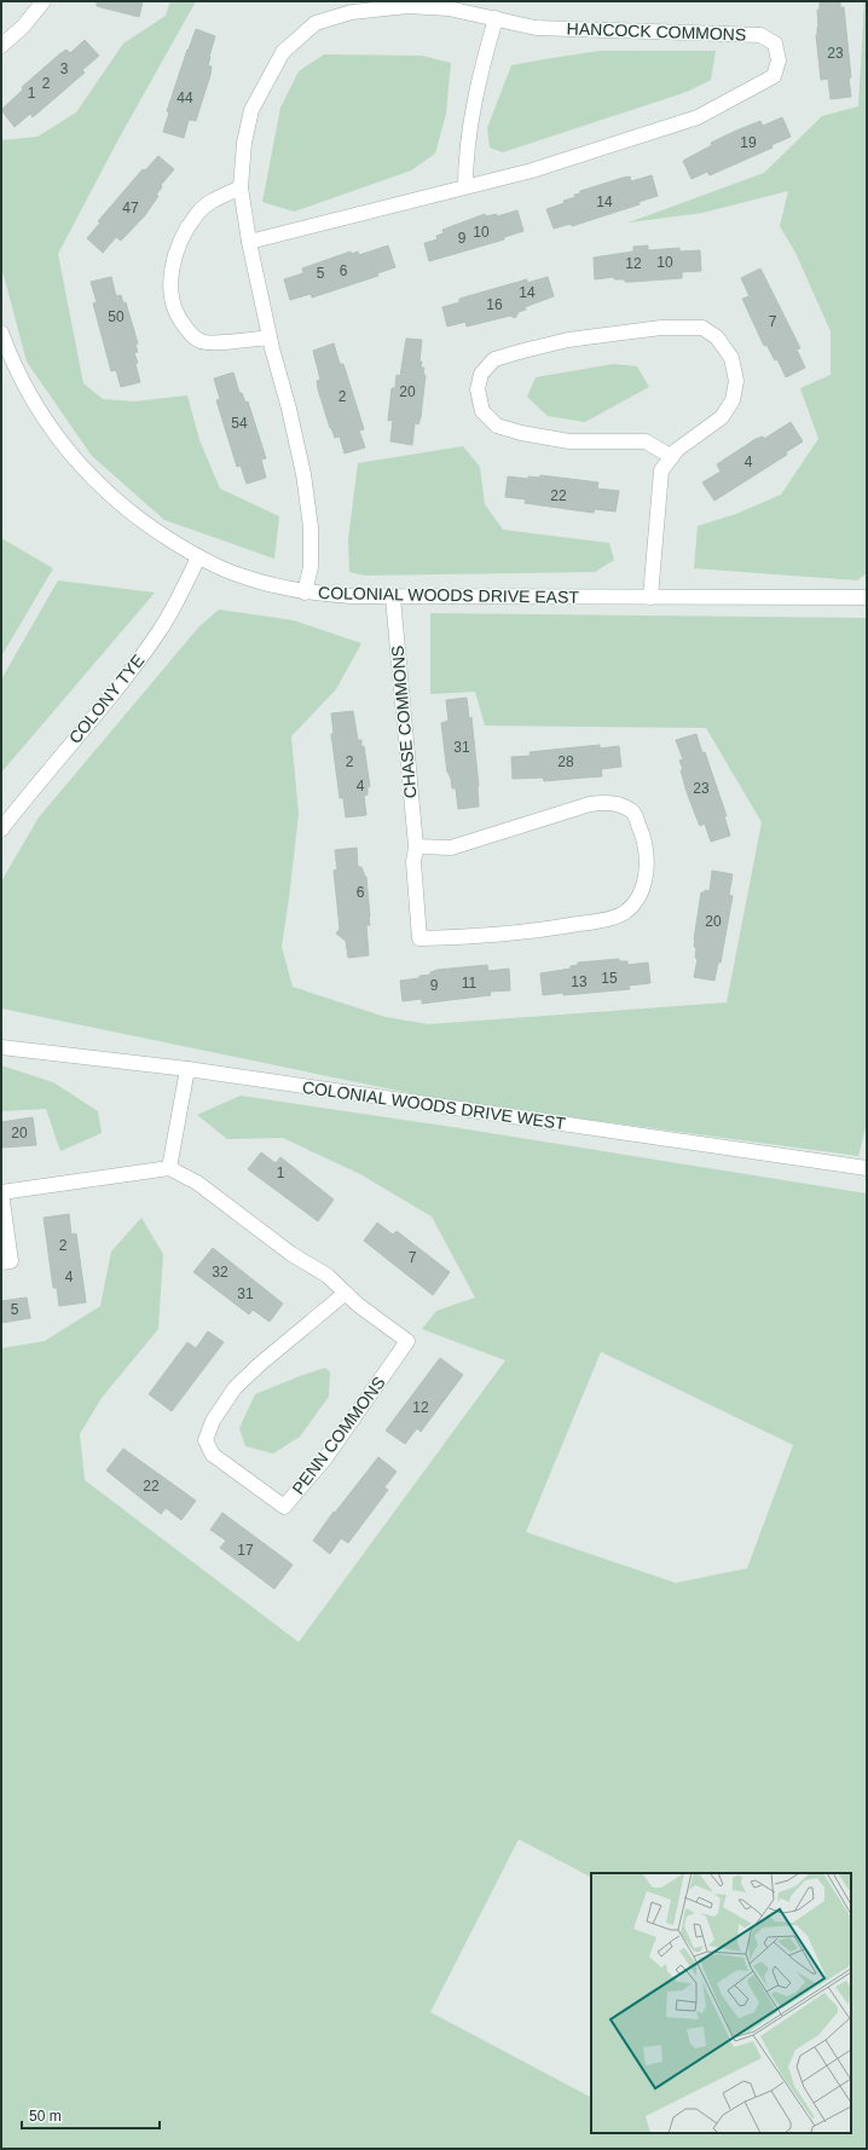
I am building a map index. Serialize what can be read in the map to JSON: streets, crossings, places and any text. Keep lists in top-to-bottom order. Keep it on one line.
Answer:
{"streets":{"street":["HANCOCK COMMONS","COLONIAL WOODS DRIVE EAST","COLONY TYE","CHASE COMMONS","COLONIAL WOODS DRIVE WEST","PENN COMMONS"]},"crossings":[["HANCOCK COMMONS","COLONIAL WOODS DRIVE EAST"],["COLONIAL WOODS DRIVE EAST","COLONY TYE"],["COLONIAL WOODS DRIVE EAST","CHASE COMMONS"]],"house_numbers":["23","3","2","1","44","19","14","47","10","9","10","12","6","5","14","16","50","7","20","2","54","4","22","31","2","28","4","23","6","20","15","13","11","9","20","1","2","7","32","4","31","5","12","22","17"],"scale_bar":"50 m"}
